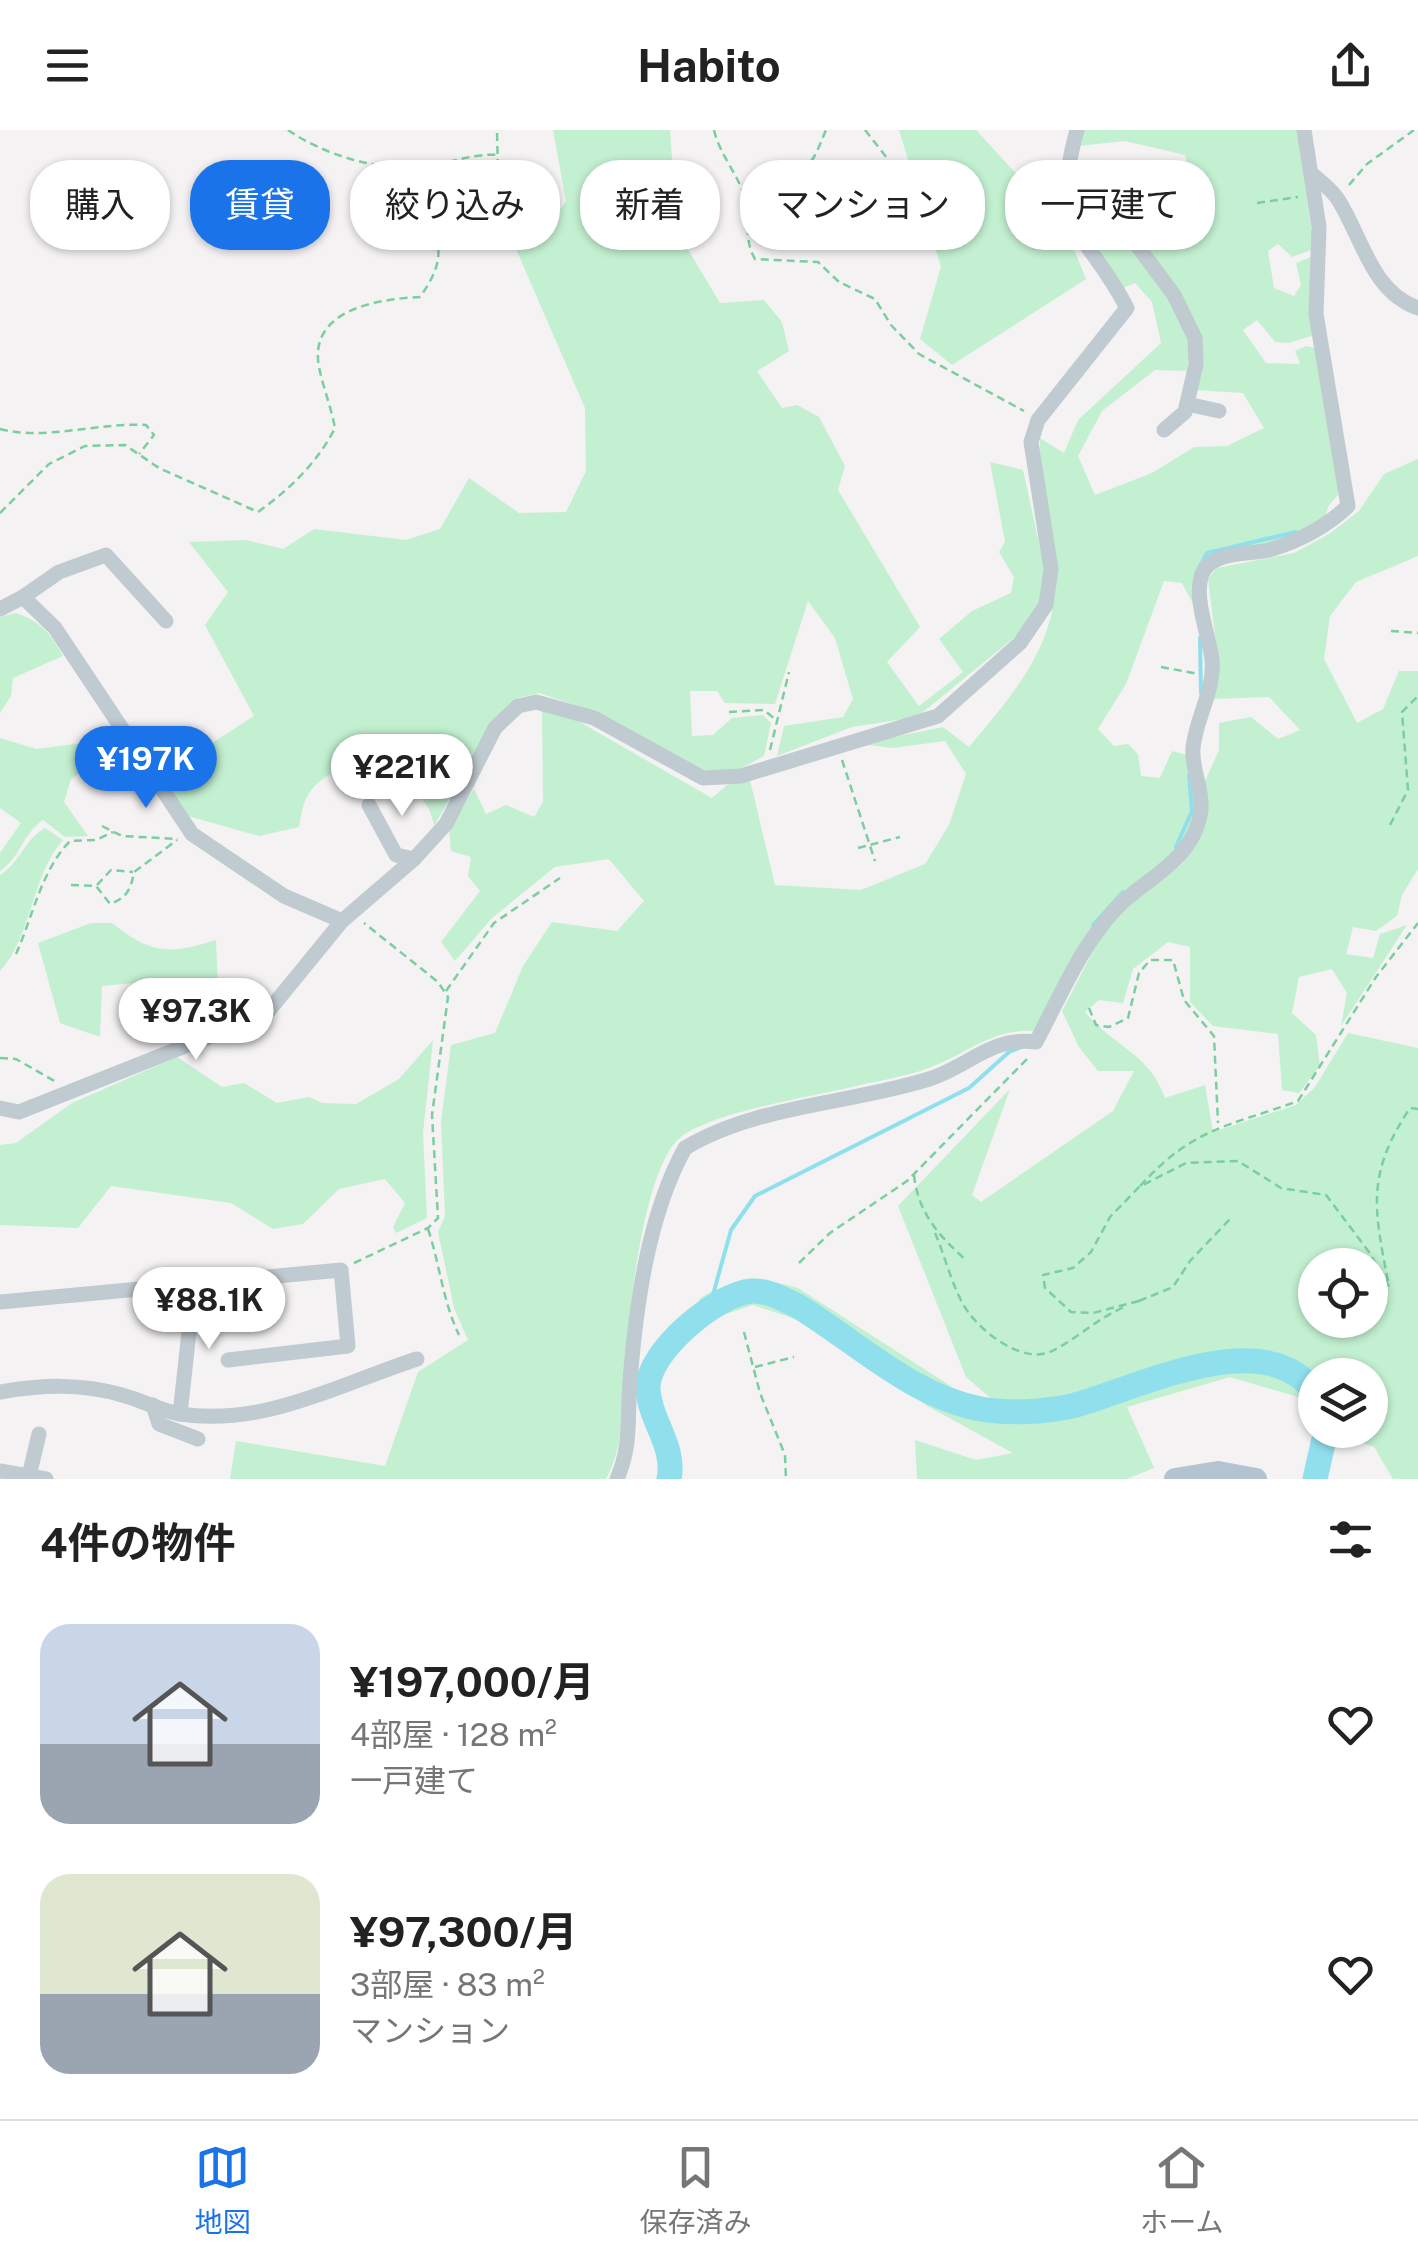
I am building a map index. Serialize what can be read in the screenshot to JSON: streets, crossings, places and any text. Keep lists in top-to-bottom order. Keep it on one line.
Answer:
{"page":{"header":"Habito","chip":["購入","賃貸","絞り込み","新着","マンション","一戸建て"],"price":["¥197K","¥221K","¥97.3K","¥88.1K"],"heading":"4件の物件","list":[{"name":"¥197,000/月","note":"4部屋 · 128 m² · 一戸建て"},{"name":"¥97,300/月","note":"3部屋 · 83 m² · マンション"}],"tabs":["地図","保存済み","ホーム"]}}
